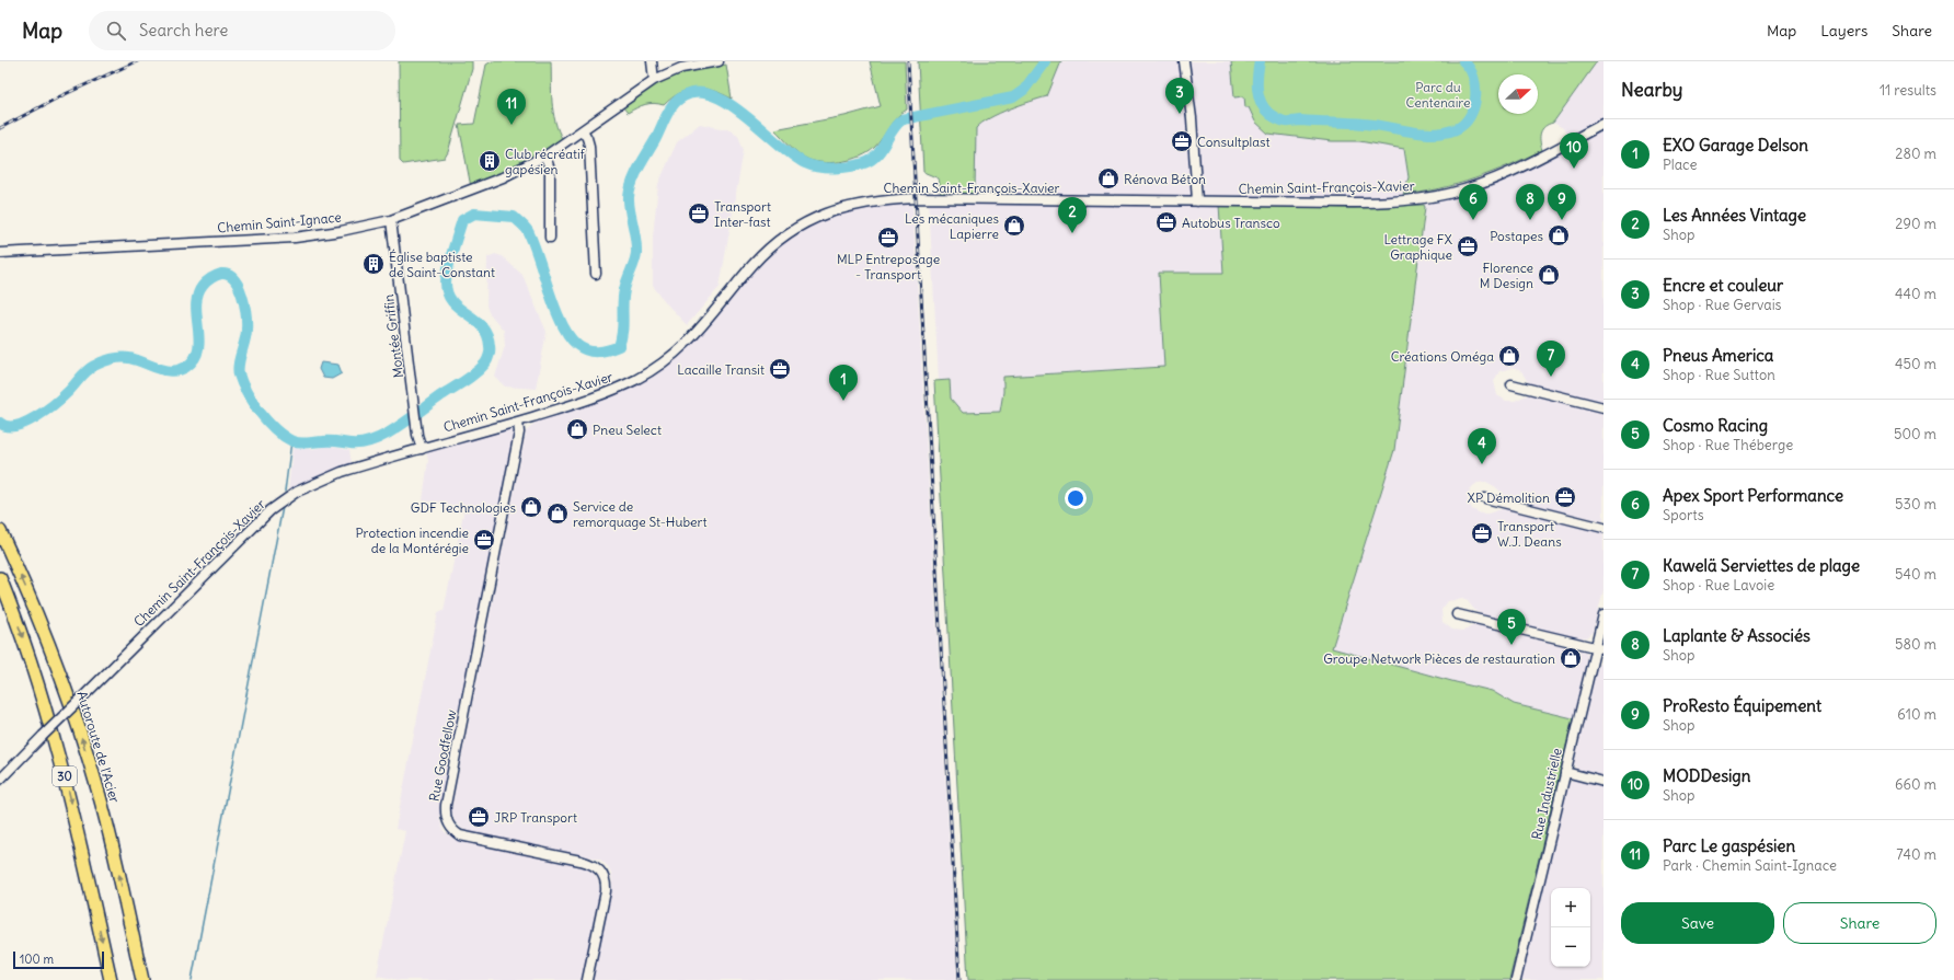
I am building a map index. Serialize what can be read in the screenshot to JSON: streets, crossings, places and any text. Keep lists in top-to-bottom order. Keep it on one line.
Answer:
{"streets":{"highway":["Autoroute de l'Acier","30"],"street":["Chemin Saint-François-Xavier","Chemin Saint-Ignace","Montée Griffin","Rue Goodfellow","Rue Industrielle"]},"crossings":[["Chemin Saint-François-Xavier","Montée Griffin"],["Chemin Saint-François-Xavier","Rue Goodfellow"],["Chemin Saint-Ignace","Montée Griffin"]],"parks":["Parc du Centenaire"],"places":{"office":["Consultplast","Transport Inter-fast","Autobus Transco","MLP Entreposage - Transport","Lettrage FX Graphique","Lacaille Transit","XP Démolition","Transport W.J. Deans","Protection incendie de la Montérégie","JRP Transport"],"building":["Club récréatif gapésien","Église baptiste de Saint-Constant"],"shop":["Rénova Béton","Les mécaniques Lapierre","Postapes","Florence M Design","Créations Oméga","Pneu Select","GDF Technologies","Service de remorquage St-Hubert","Groupe Network Pièces de restauration"]},"scale_bar":"100 m","north":"right","page":{"header":"Map","search":"Search here","nav":["Map","Layers","Share"],"heading":["Nearby","11 results"],"pins":["3","11","10","6","8","9","2","7","1","4","5"],"list":[{"mark":"1","name":"EXO Garage Delson","note":"Place","value":"280 m"},{"mark":"2","name":"Les Années Vintage","note":"Shop","value":"290 m"},{"mark":"3","name":"Encre et couleur","note":"Shop · Rue Gervais","value":"440 m"},{"mark":"4","name":"Pneus America","note":"Shop · Rue Sutton","value":"450 m"},{"mark":"5","name":"Cosmo Racing","note":"Shop · Rue Théberge","value":"500 m"},{"mark":"6","name":"Apex Sport Performance","note":"Sports","value":"530 m"},{"mark":"7","name":"Kawelä Serviettes de plage","note":"Shop · Rue Lavoie","value":"540 m"},{"mark":"8","name":"Laplante & Associés","note":"Shop","value":"580 m"},{"mark":"9","name":"ProResto Équipement","note":"Shop","value":"610 m"},{"mark":"10","name":"MODDesign","note":"Shop","value":"660 m"},{"mark":"11","name":"Parc Le gaspésien","note":"Park · Chemin Saint-Ignace","value":"740 m"}],"map_buttons":["+","−"],"buttons":["Save","Share"],"scale":"100 m"}}
